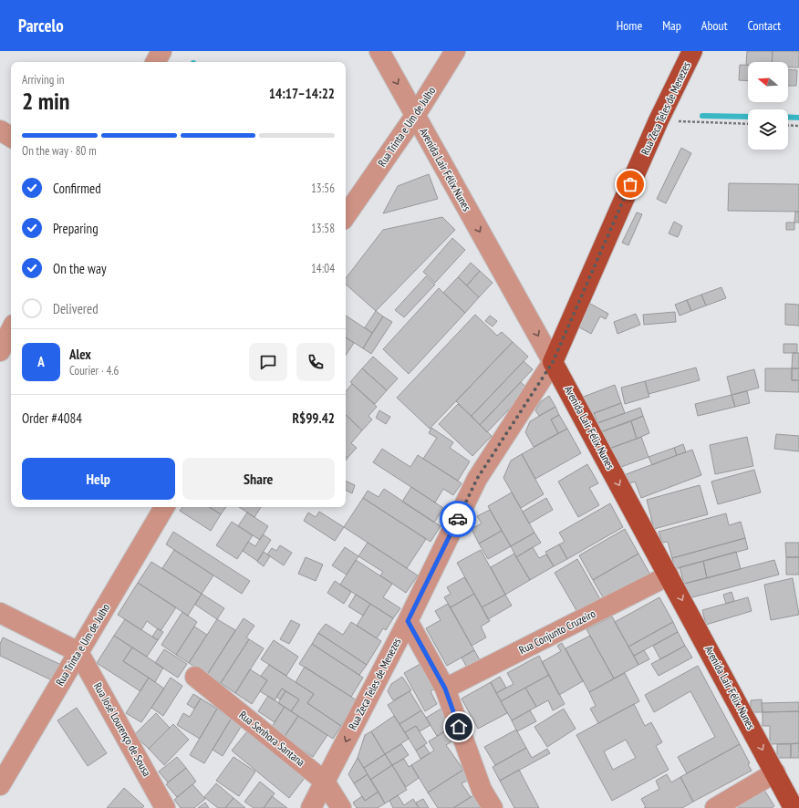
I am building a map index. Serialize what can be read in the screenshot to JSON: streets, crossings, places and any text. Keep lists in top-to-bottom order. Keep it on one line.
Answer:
{"streets":{"main road":["Rua Zeca Teles de Menezes","Avenida Lair Félix Nunes"],"street":["Rua Trinta e Um de Julho","Rua Conjunto Cruzeiro","Rua José Lourenço de Sousa","Rua Senhora Santana"]},"crossings":[["Rua Zeca Teles de Menezes","Avenida Lair Félix Nunes"],["Rua Zeca Teles de Menezes","Rua Senhora Santana"],["Rua Trinta e Um de Julho","Avenida Lair Félix Nunes"],["Rua Trinta e Um de Julho","Rua José Lourenço de Sousa"],["Avenida Lair Félix Nunes","Rua Conjunto Cruzeiro"]],"one_way":["Avenida Lair Félix Nunes"],"north":"left","page":{"header":"Parcelo","nav":["Home","Map","About","Contact"],"heading":["2 min","Arriving in","14:17–14:22"],"panel":["Alex","Courier · 4.6","Order #4084","R$99.42"],"bar":"On the way · 80 m","list":[["Confirmed","13:56"],["Preparing","13:58"],["On the way","14:04"],"Delivered"],"round":"A","buttons":["Help","Share"]}}
